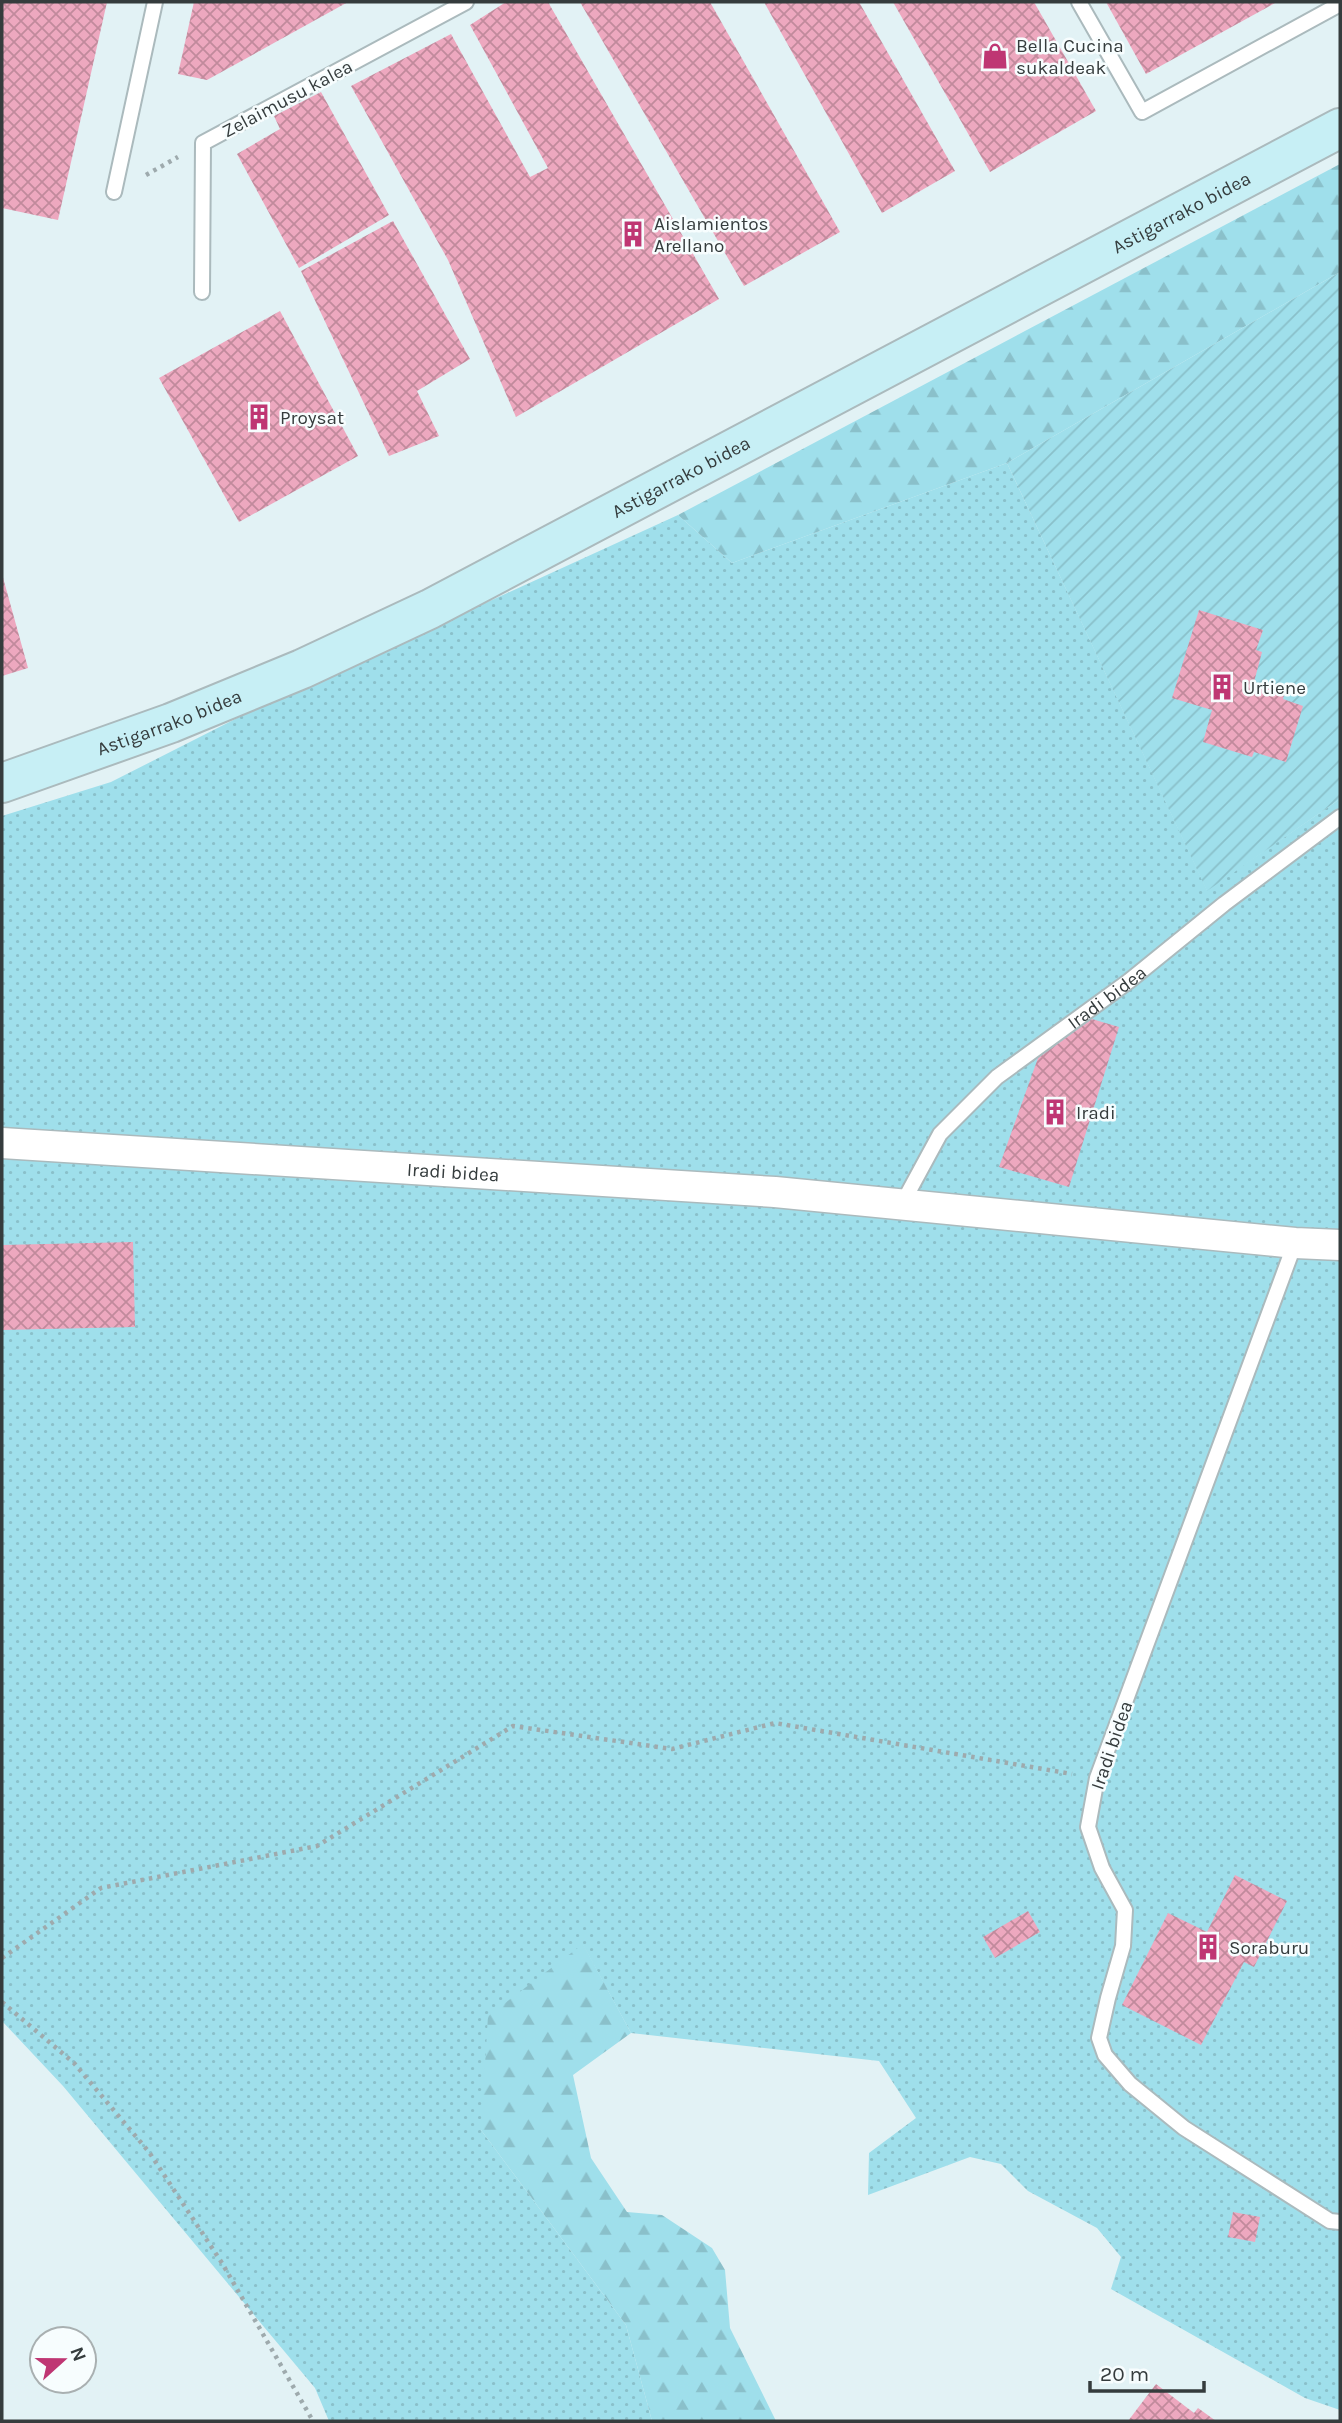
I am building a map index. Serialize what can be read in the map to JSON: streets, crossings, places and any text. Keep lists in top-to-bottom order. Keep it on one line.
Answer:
{"streets":{"main road":["Astigarrako bidea"],"street":["Iradi bidea"],"lane":["Zelaimusu kalea"]},"places":{"shop":["Bella Cucina sukaldeak"],"building":["Aislamientos Arellano","Proysat","Urtiene","Iradi","Soraburu"]},"scale_bar":"20 m","north":"right"}
